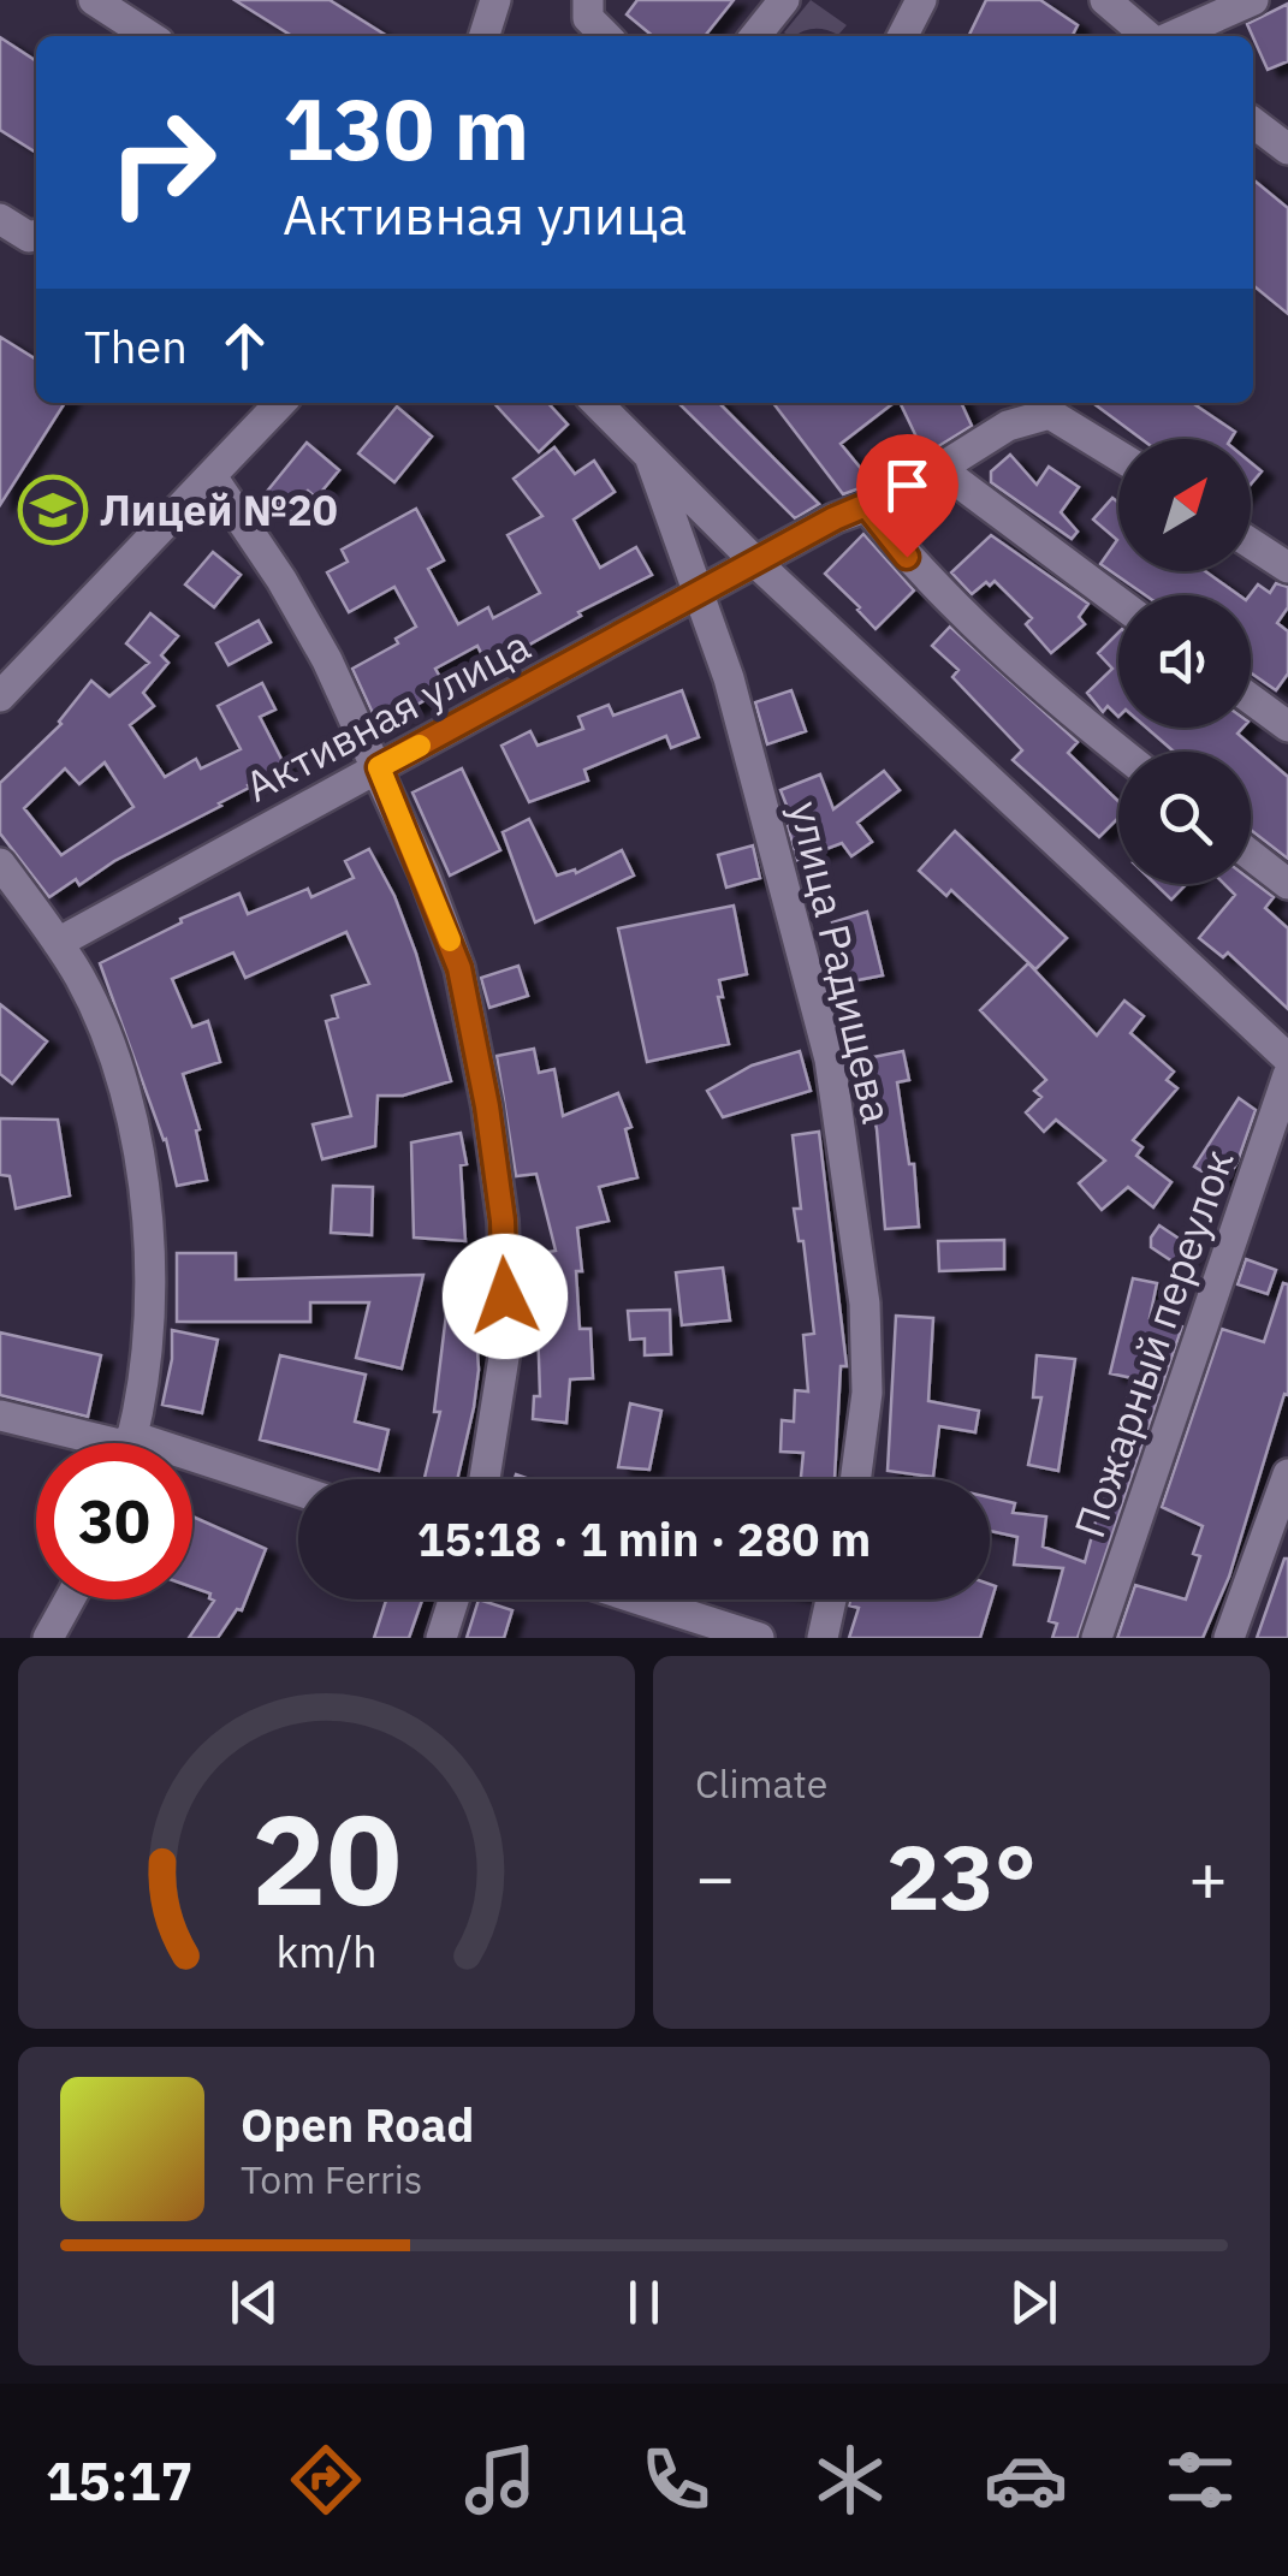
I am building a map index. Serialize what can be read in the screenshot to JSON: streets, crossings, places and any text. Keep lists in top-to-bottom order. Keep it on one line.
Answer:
{"streets":{"street":["Активная улица","улица Радищева","Пожарный переулок"]},"crossings":[["Активная улица","улица Радищева"]],"places":{"school or university":["Лицей №20"]},"north":"top right","page":{"turn":["130 m","Активная улица"],"then":"Then","limit":"30","trip":"15:18 · 1 min · 280 m","tile":"Climate","heat":["−","23°","+"],"song":["Open Road","Tom Ferris"],"tabs":"15:17","gauge":["20","km/h"]}}
